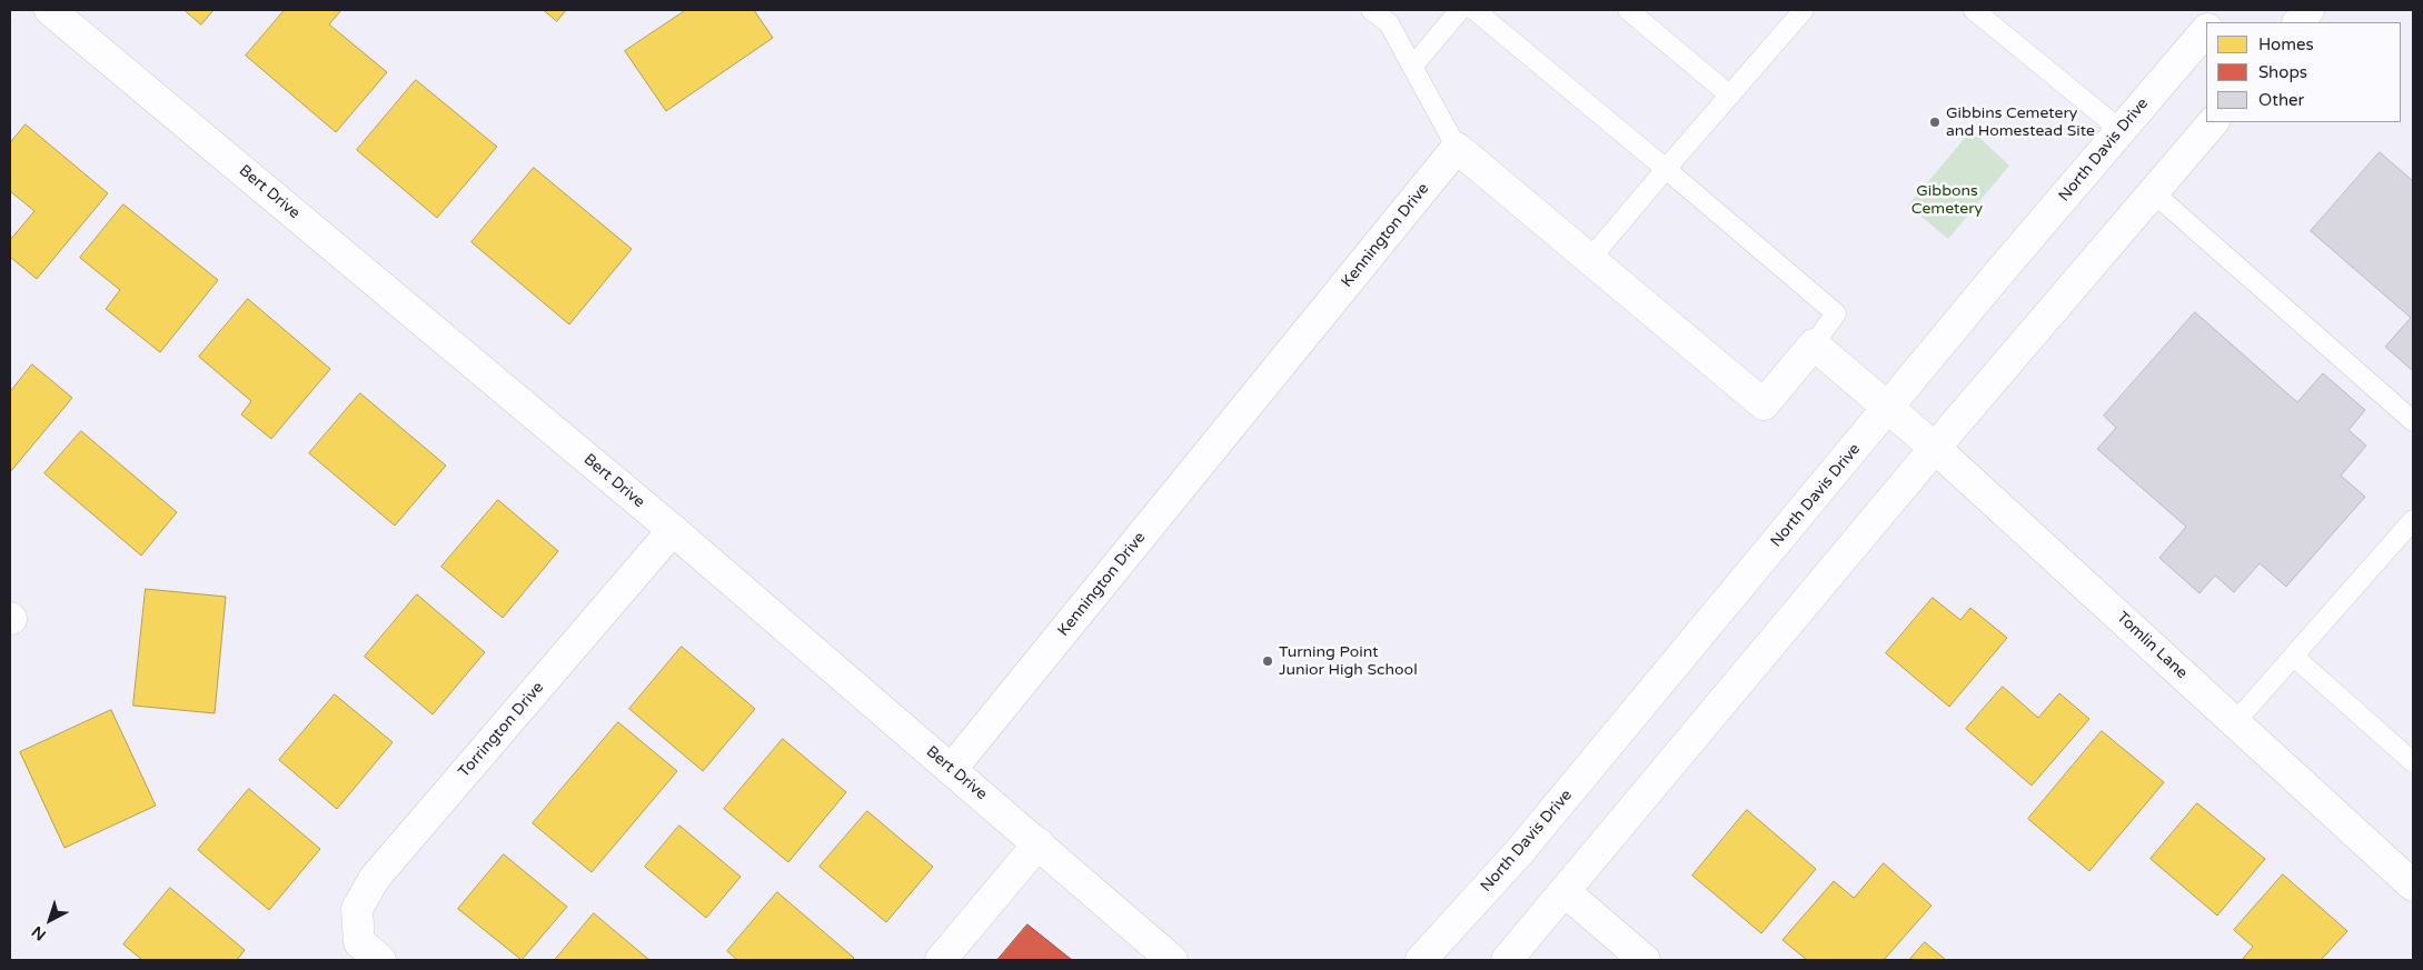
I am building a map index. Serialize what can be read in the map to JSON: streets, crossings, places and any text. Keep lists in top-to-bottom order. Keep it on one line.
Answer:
{"streets":{"street":["North Davis Drive","Bert Drive","Kennington Drive","Tomlin Lane","Torrington Drive"]},"crossings":[["North Davis Drive","Tomlin Lane"],["Bert Drive","Kennington Drive"],["Bert Drive","Torrington Drive"]],"parks":["Gibbons Cemetery"],"places":["Gibbins Cemetery and Homestead Site","Turning Point Junior High School"],"legend":["Homes","Shops","Other"],"north":"bottom left"}
